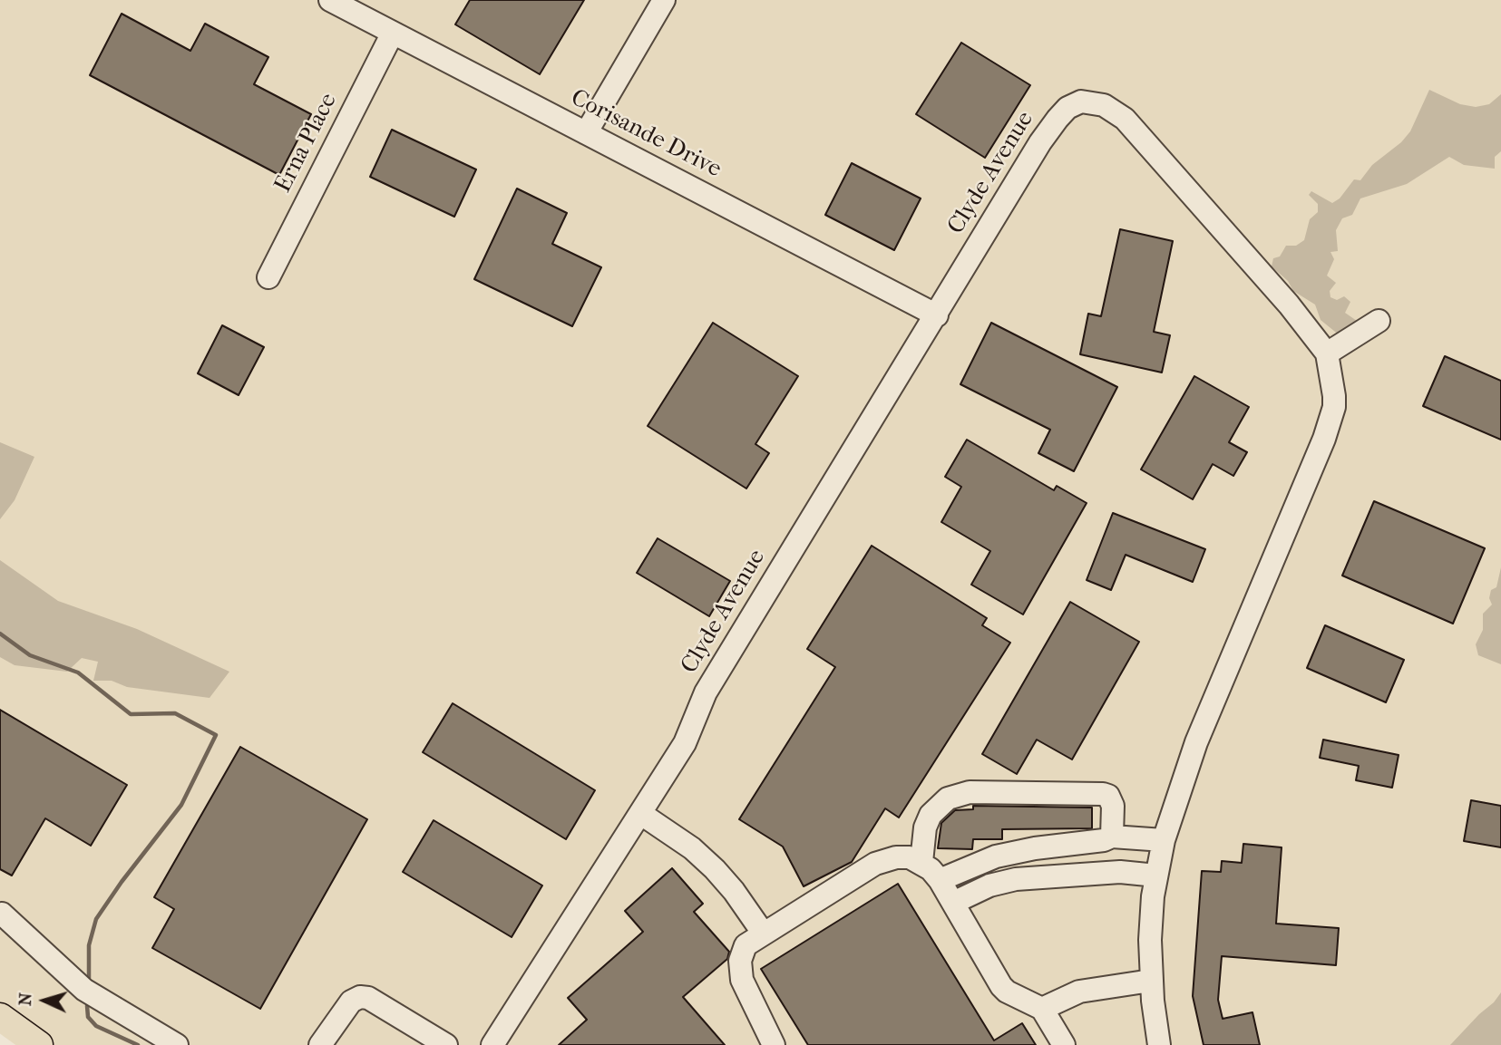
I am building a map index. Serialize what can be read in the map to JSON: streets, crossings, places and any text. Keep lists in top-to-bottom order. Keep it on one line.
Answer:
{"streets":{"street":["Corisande Drive","Erna Place","Clyde Avenue"]},"crossings":[["Corisande Drive","Erna Place"],["Corisande Drive","Clyde Avenue"]],"north":"left"}
